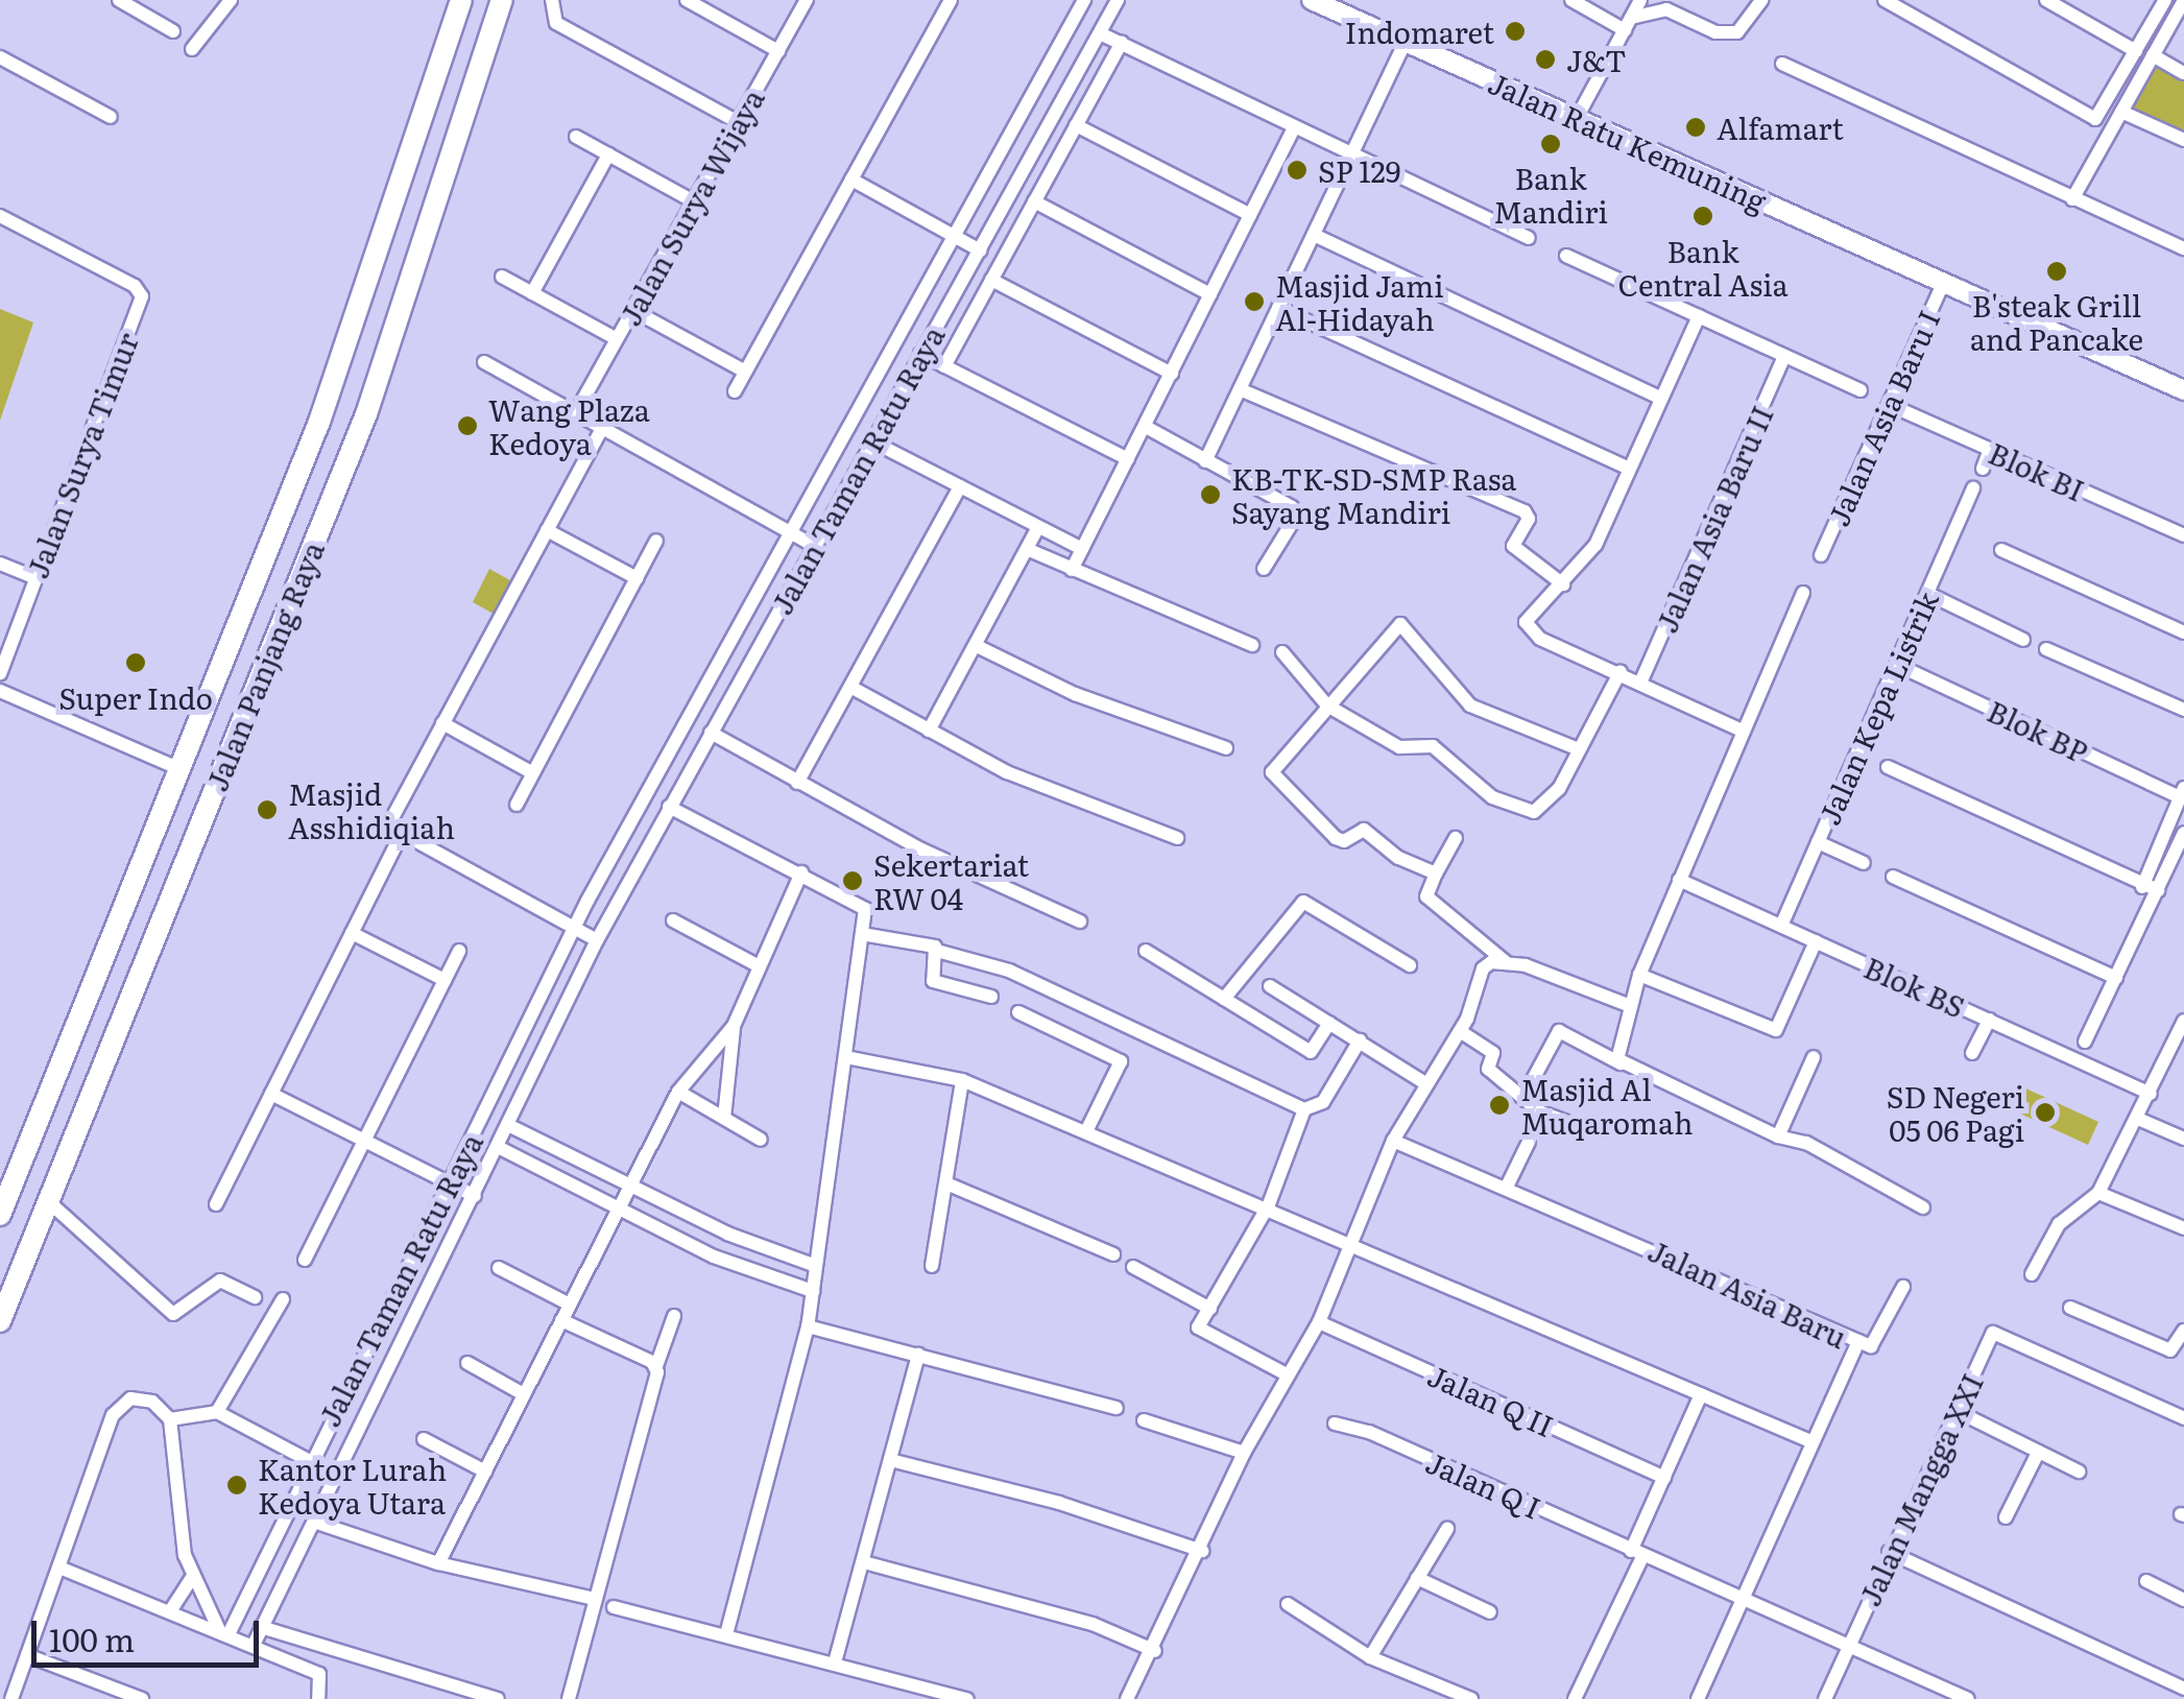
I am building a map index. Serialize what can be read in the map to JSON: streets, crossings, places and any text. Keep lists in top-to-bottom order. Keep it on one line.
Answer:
{"streets":{"main road":["Jalan Panjang Raya"],"street":["Jalan Ratu Kemuning","Jalan Surya Wijaya","Jalan Asia Baru I","Jalan Surya Timur","Jalan Taman Ratu Raya","Blok BI","Jalan Asia Baru II","Jalan Kepa Listrik","Blok BP","Blok BS","Jalan Asia Baru","Jalan Q II","Jalan Q I","Jalan Mangga XXI"]},"crossings":[["Jalan Ratu Kemuning","Jalan Asia Baru I"],["Jalan Asia Baru I","Blok BI"],["Jalan Kepa Listrik","Blok BP"],["Jalan Kepa Listrik","Blok BS"],["Jalan Asia Baru","Jalan Q I"],["Jalan Q I","Jalan Mangga XXI"]],"places":["Indomaret","J&T","Alfamart","Bank Mandiri","SP 129","Bank Central Asia","B'steak Grill and Pancake","Masjid Jami Al-Hidayah","Wang Plaza Kedoya","KB-TK-SD-SMP Rasa Sayang Mandiri","Super Indo","Masjid Asshidiqiah","Sekertariat RW 04","Masjid Al Muqaromah","SD Negeri 05 06 Pagi","Kantor Lurah Kedoya Utara"],"scale_bar":"100 m"}
